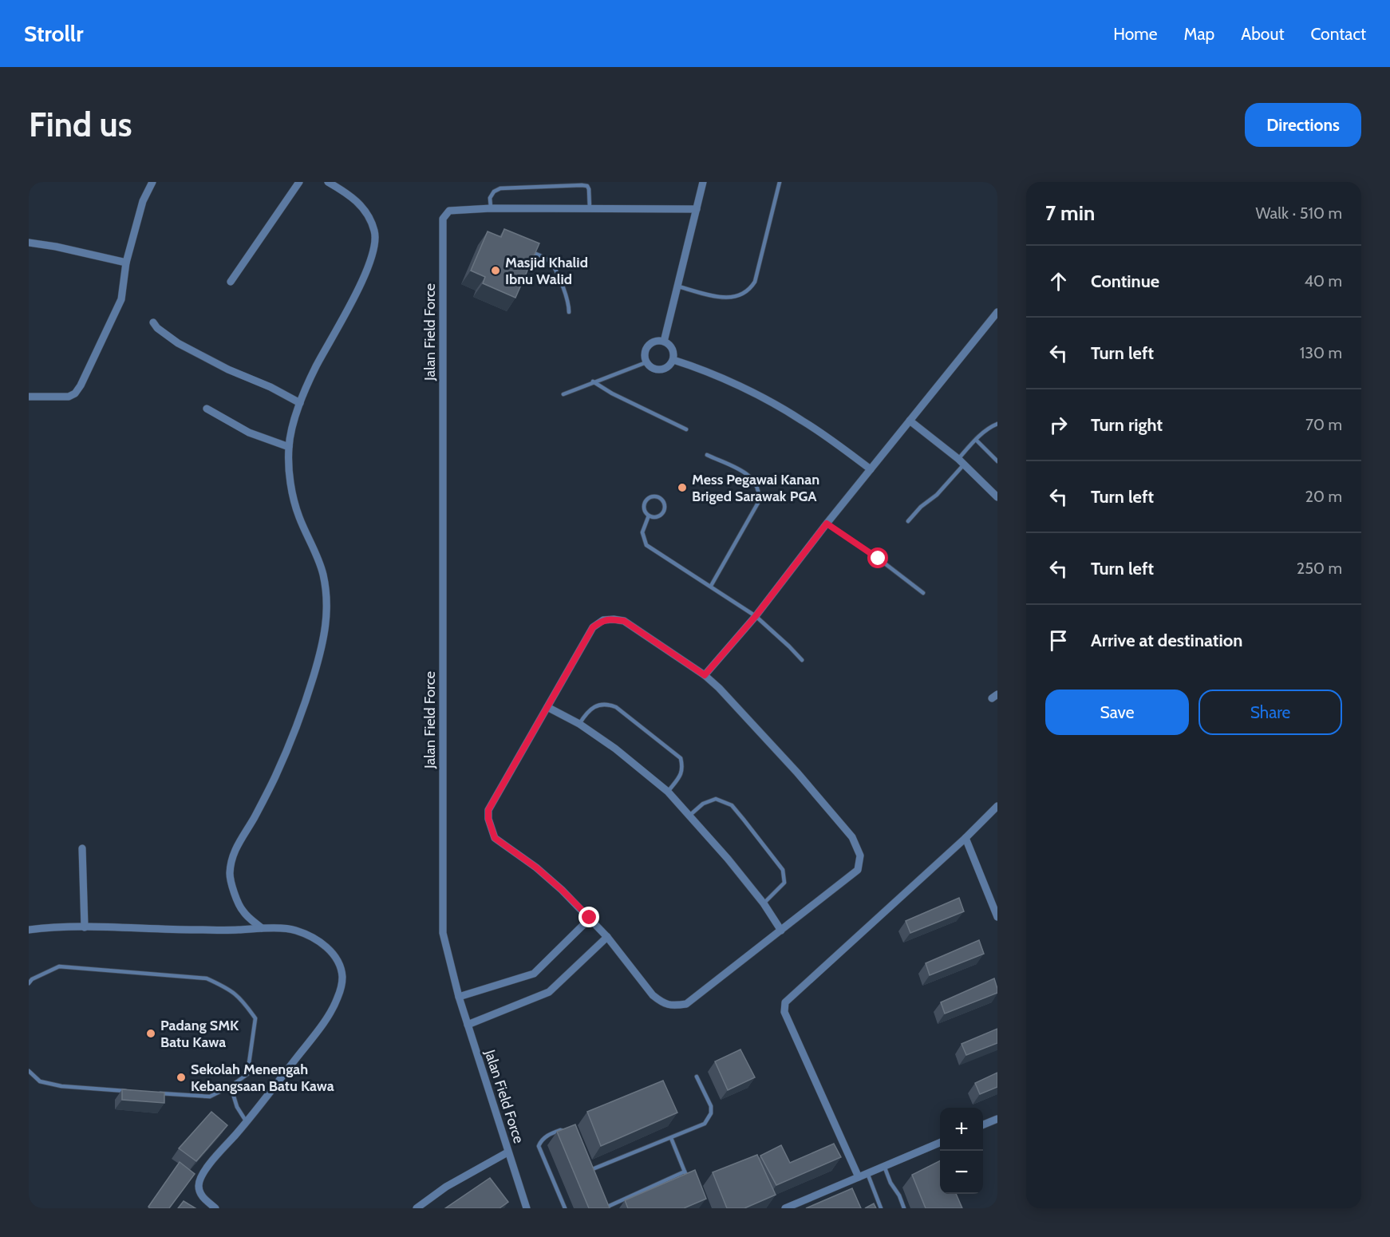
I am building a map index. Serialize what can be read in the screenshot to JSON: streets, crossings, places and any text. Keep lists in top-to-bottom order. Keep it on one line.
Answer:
{"streets":{"street":["Jalan Field Force"]},"places":["Masjid Khalid Ibnu Walid","Mess Pegawai Kanan Briged Sarawak PGA","Padang SMK Batu Kawa","Sekolah Menengah Kebangsaan Batu Kawa"],"page":{"header":"Strollr","nav":["Home","Map","About","Contact"],"buttons":["Directions",["Save","Share"]],"title":"Find us","heading":["7 min","Walk · 510 m"],"list":[["Continue","40 m"],["Turn left","130 m"],["Turn right","70 m"],["Turn left","20 m"],["Turn left","250 m"],"Arrive at destination"],"map_buttons":["+","−"]}}
